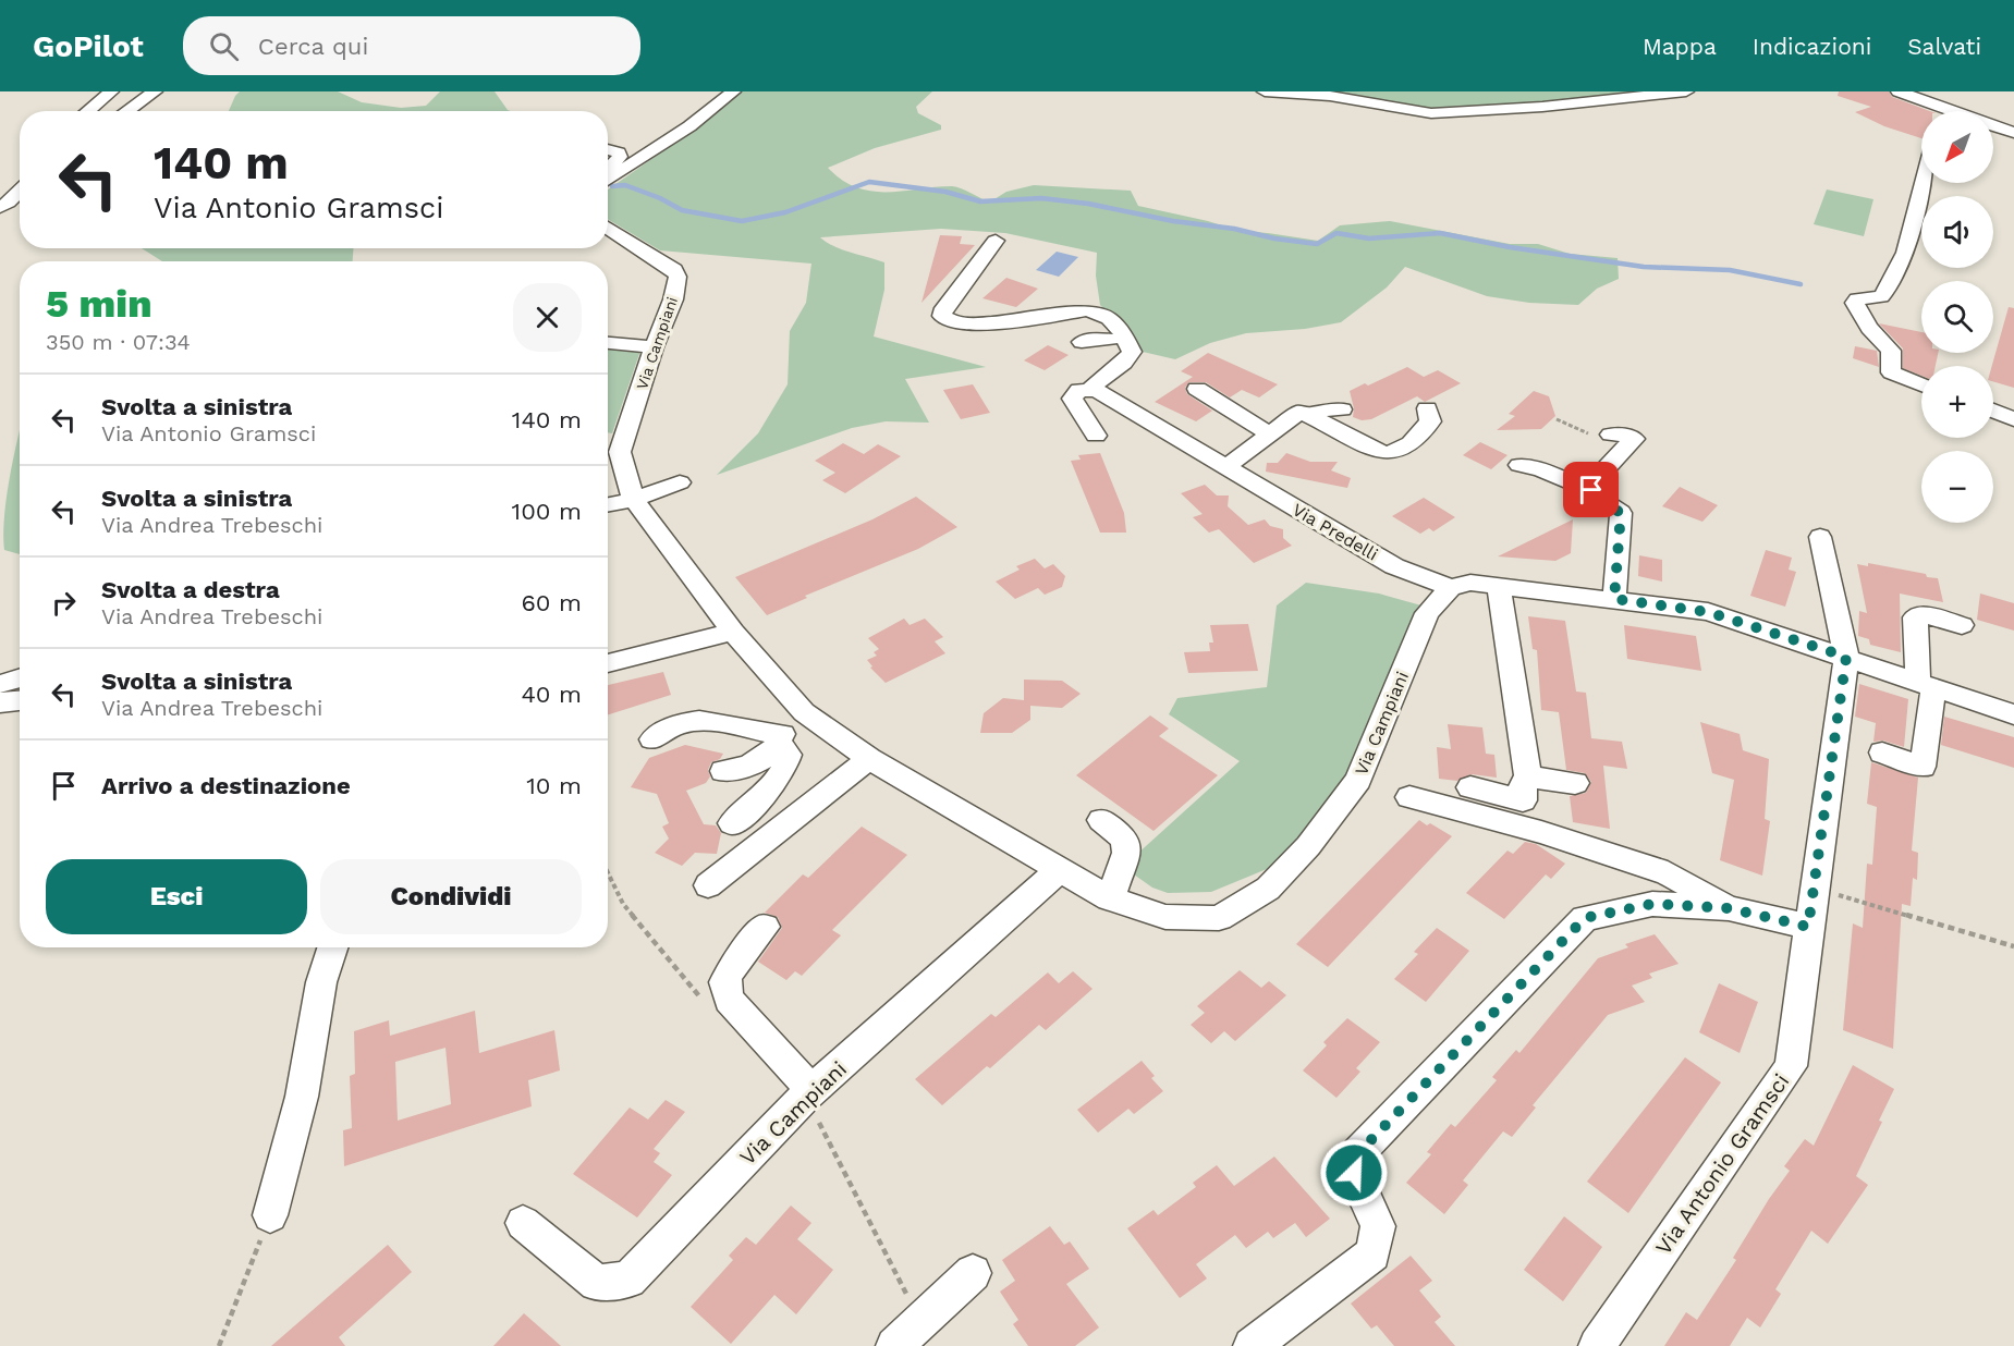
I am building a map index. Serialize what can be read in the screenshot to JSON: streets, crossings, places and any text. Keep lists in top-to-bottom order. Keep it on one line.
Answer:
{"streets":{"street":["Via Campiani","Via Predelli","Via Antonio Gramsci"]},"crossings":[["Via Campiani","Via Predelli"]],"north":"bottom left","page":{"header":"GoPilot","search":"Cerca qui","nav":["Mappa","Indicazioni","Salvati"],"map_buttons":["+","−"],"turn":["140 m","Via Antonio Gramsci"],"heading":["5 min","350 m · 07:34"],"list":[{"name":"Svolta a sinistra","note":"Via Antonio Gramsci","value":"140 m"},{"name":"Svolta a sinistra","note":"Via Andrea Trebeschi","value":"100 m"},{"name":"Svolta a destra","note":"Via Andrea Trebeschi","value":"60 m"},{"name":"Svolta a sinistra","note":"Via Andrea Trebeschi","value":"40 m"},{"name":"Arrivo a destinazione","value":"10 m"}],"buttons":["Esci","Condividi"]}}
